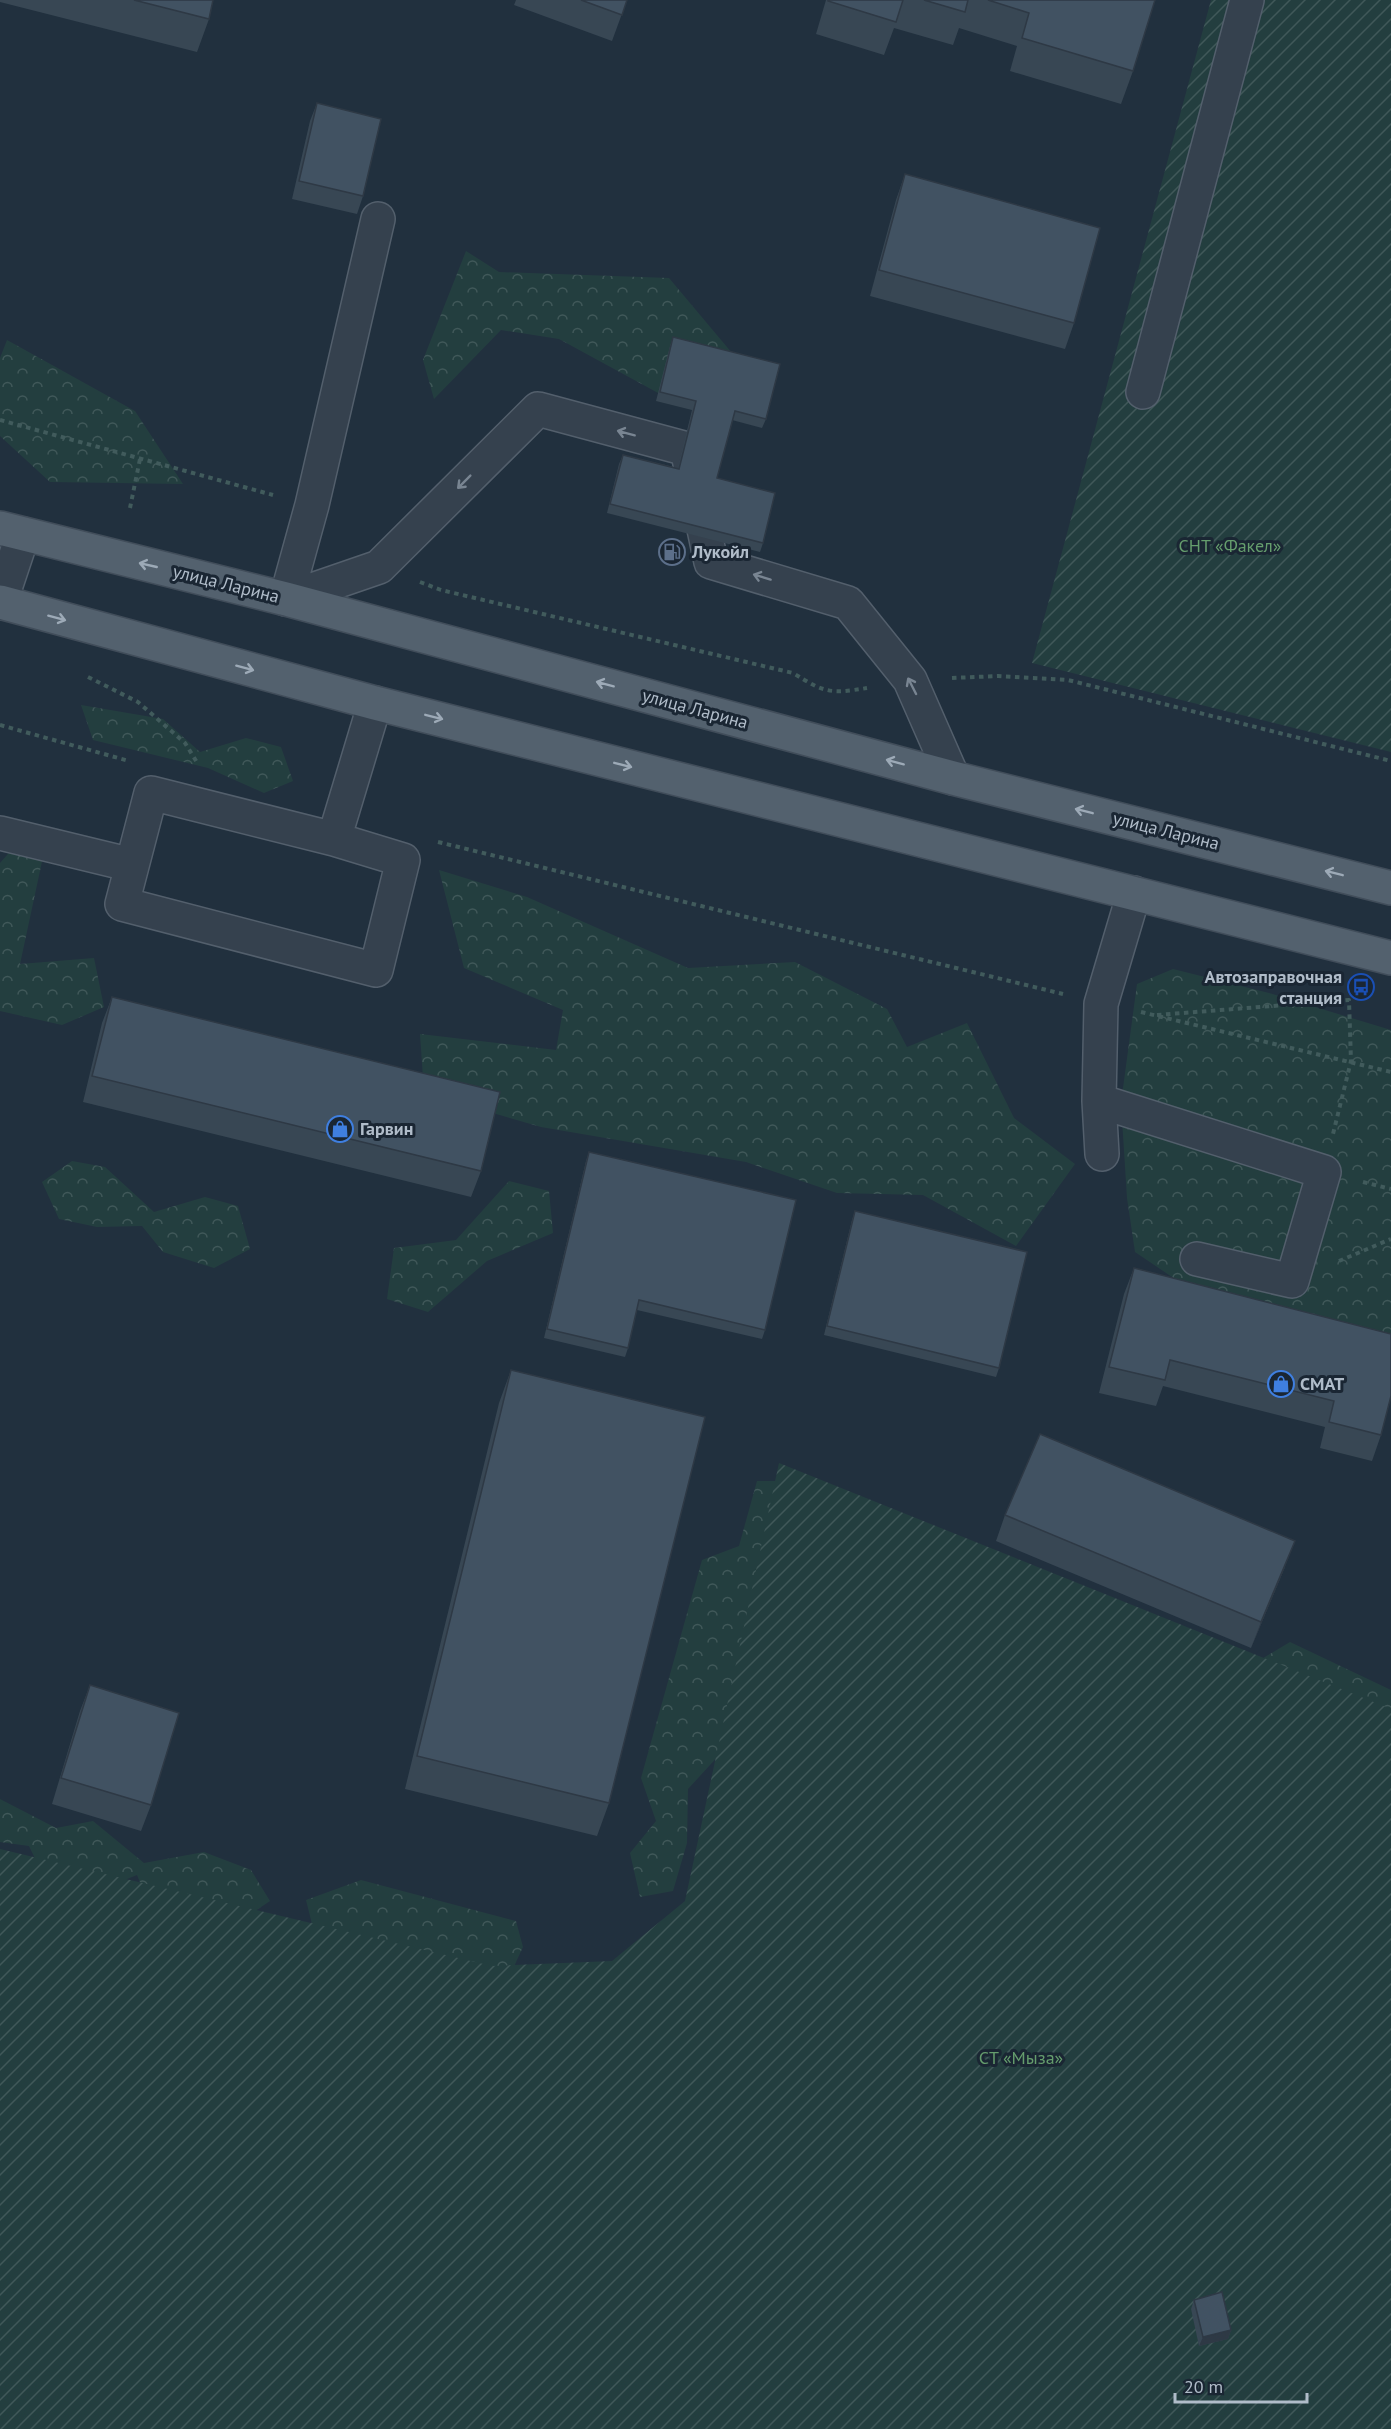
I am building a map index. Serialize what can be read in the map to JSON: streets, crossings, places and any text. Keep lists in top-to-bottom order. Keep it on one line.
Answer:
{"streets":{"main road":["улица Ларина"]},"parks":["СНТ «Факел»","СТ «Мыза»"],"places":{"fuel station":["Лукойл"],"bus stop":["Автозаправочная станция"],"shop":["Гарвин","СМАТ"]},"scale_bar":"20 m"}
